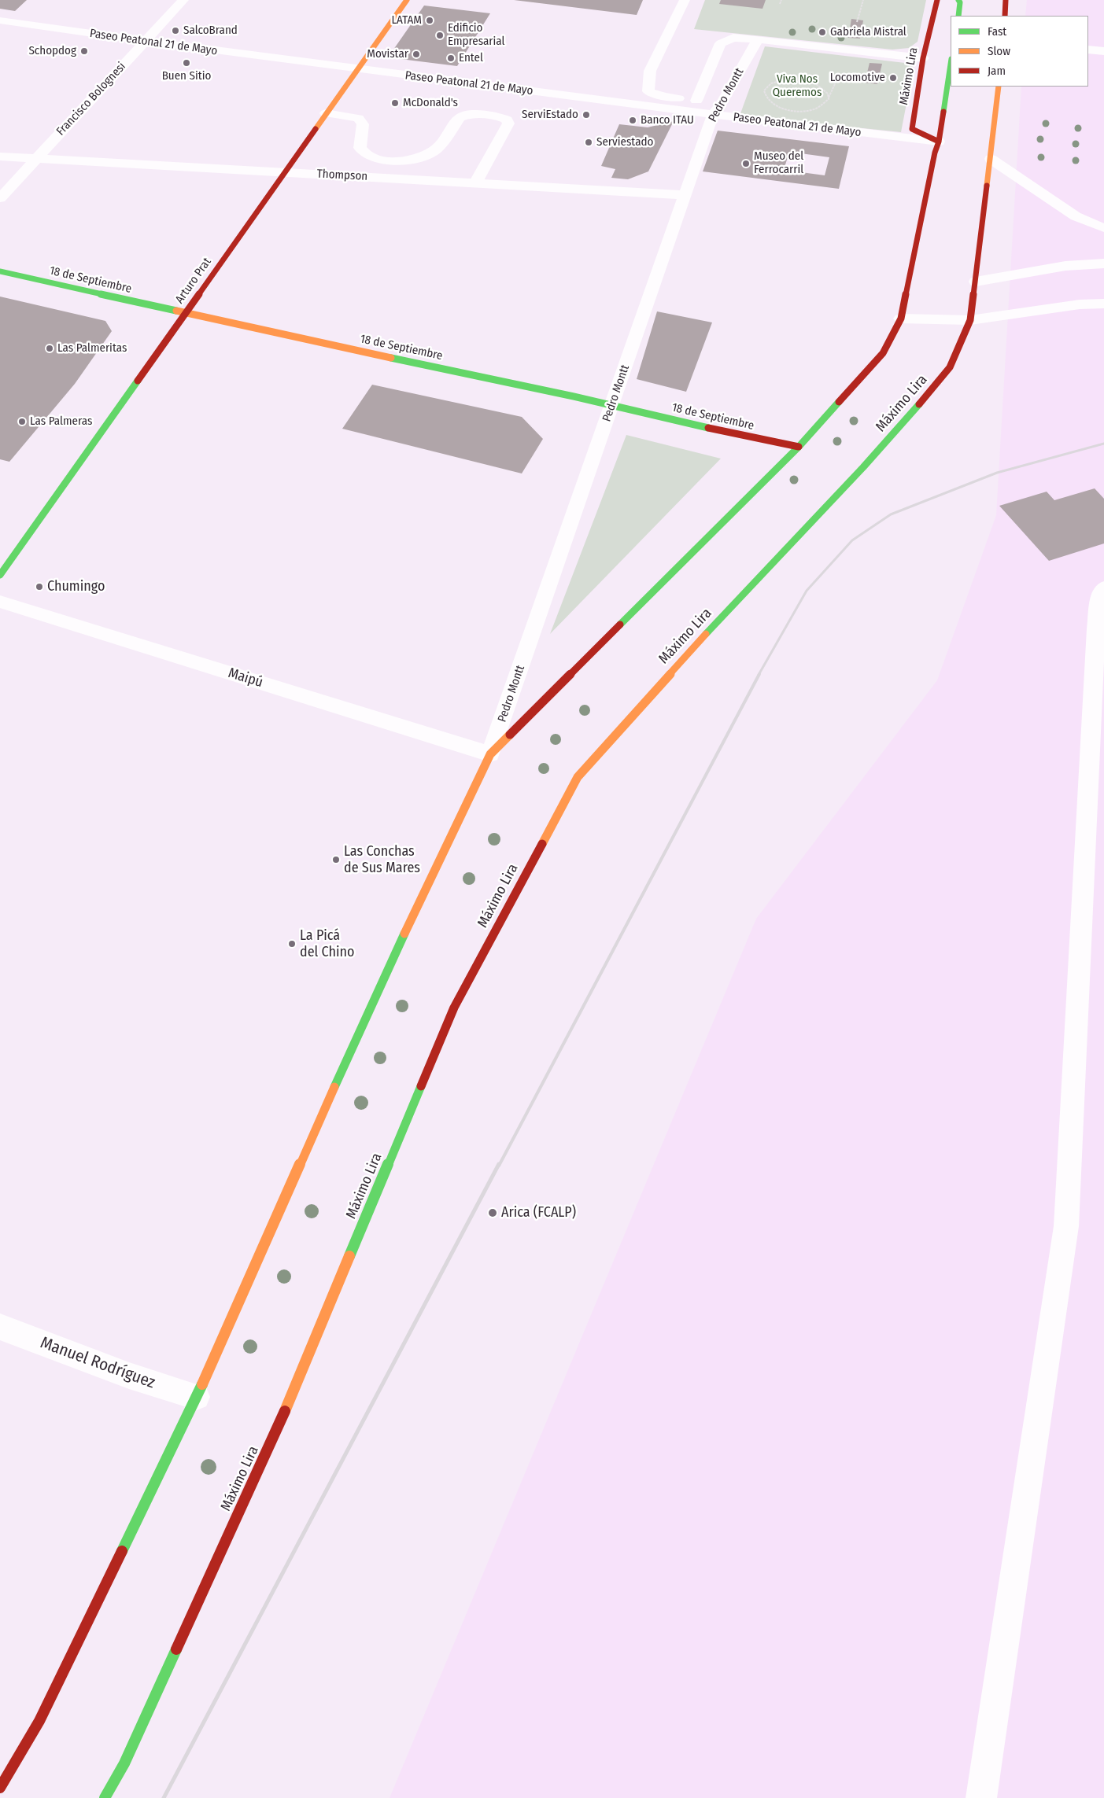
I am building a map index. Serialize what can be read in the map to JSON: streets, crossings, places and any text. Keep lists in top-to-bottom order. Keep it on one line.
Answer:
{"streets":{"main road":["Máximo Lira","18 de Septiembre","Arturo Prat"],"street":["Paseo Peatonal 21 de Mayo","Pedro Montt","Francisco Bolognesi","Thompson","Maipú","Manuel Rodríguez"]},"crossings":[["Paseo Peatonal 21 de Mayo","Máximo Lira"],["Paseo Peatonal 21 de Mayo","Pedro Montt"],["Paseo Peatonal 21 de Mayo","Francisco Bolognesi"],["Paseo Peatonal 21 de Mayo","Arturo Prat"],["Máximo Lira","Pedro Montt"],["Pedro Montt","Thompson"],["Pedro Montt","18 de Septiembre"],["Pedro Montt","Maipú"],["Francisco Bolognesi","Thompson"],["Thompson","Arturo Prat"],["18 de Septiembre","Arturo Prat"]],"parks":["Viva Nos Queremos"],"places":["LATAM","SalcoBrand","Gabriela Mistral","Edificio Empresarial","Schopdog","Movistar","Entel","Buen Sitio","Locomotive","McDonald's","ServiEstado","Banco ITAU","Serviestado","Museo del Ferrocarril","Las Palmeritas","Las Palmeras","Chumingo","Las Conchas de Sus Mares","La Picá del Chino","Arica (FCALP)"],"legend":["Fast","Slow","Jam"]}
